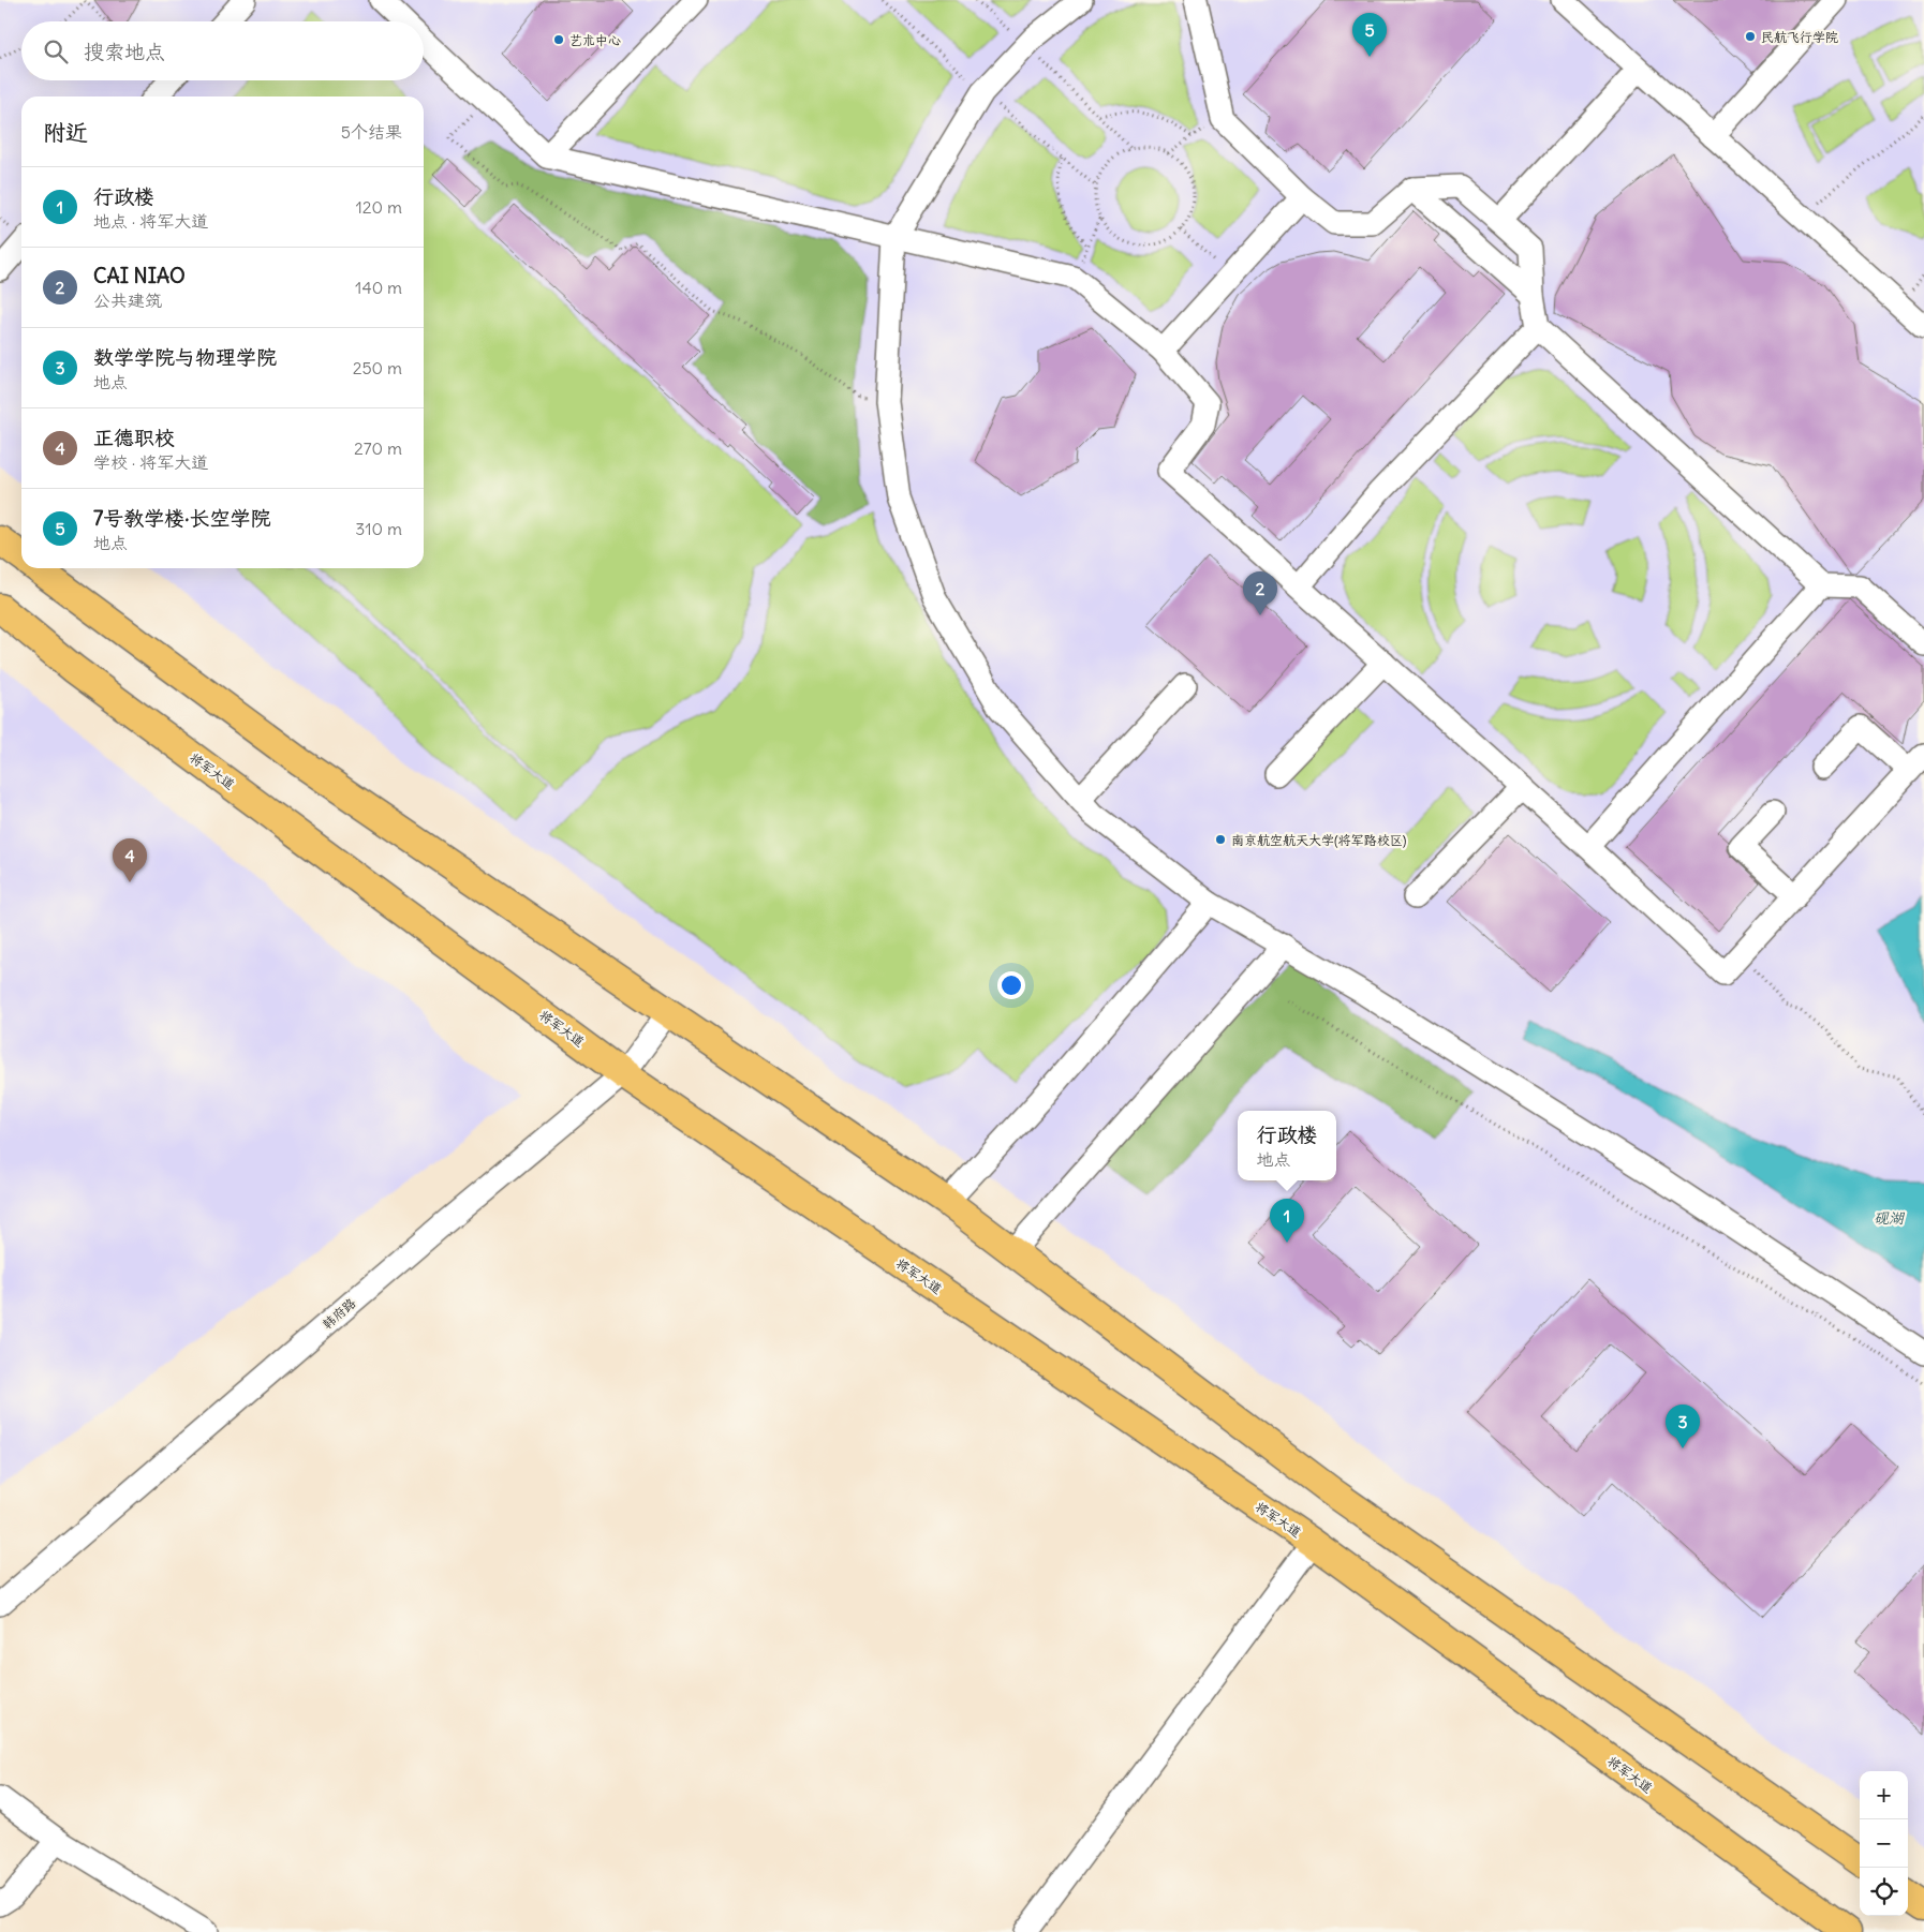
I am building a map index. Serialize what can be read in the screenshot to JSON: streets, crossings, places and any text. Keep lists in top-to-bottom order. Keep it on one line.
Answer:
{"streets":{"main road":["将军大道"],"street":["韩府路"]},"crossings":[["将军大道","韩府路"]],"water":["砚湖"],"places":["民航飞行学院","艺术中心","南京航空航天大学(将军路校区)"],"page":{"pins":["5","2","4","1","3"],"search":"搜索地点","heading":["附近","5个结果"],"list":[{"mark":"1","name":"行政楼","note":"地点 · 将军大道","value":"120 m"},{"mark":"2","name":"CAI NIAO","note":"公共建筑","value":"140 m"},{"mark":"3","name":"数学学院与物理学院","note":"地点","value":"250 m"},{"mark":"4","name":"正德职校","note":"学校 · 将军大道","value":"270 m"},{"mark":"5","name":"7号教学楼·长空学院","note":"地点","value":"310 m"}],"popup":["行政楼","地点"],"map_buttons":["+","−"]}}
